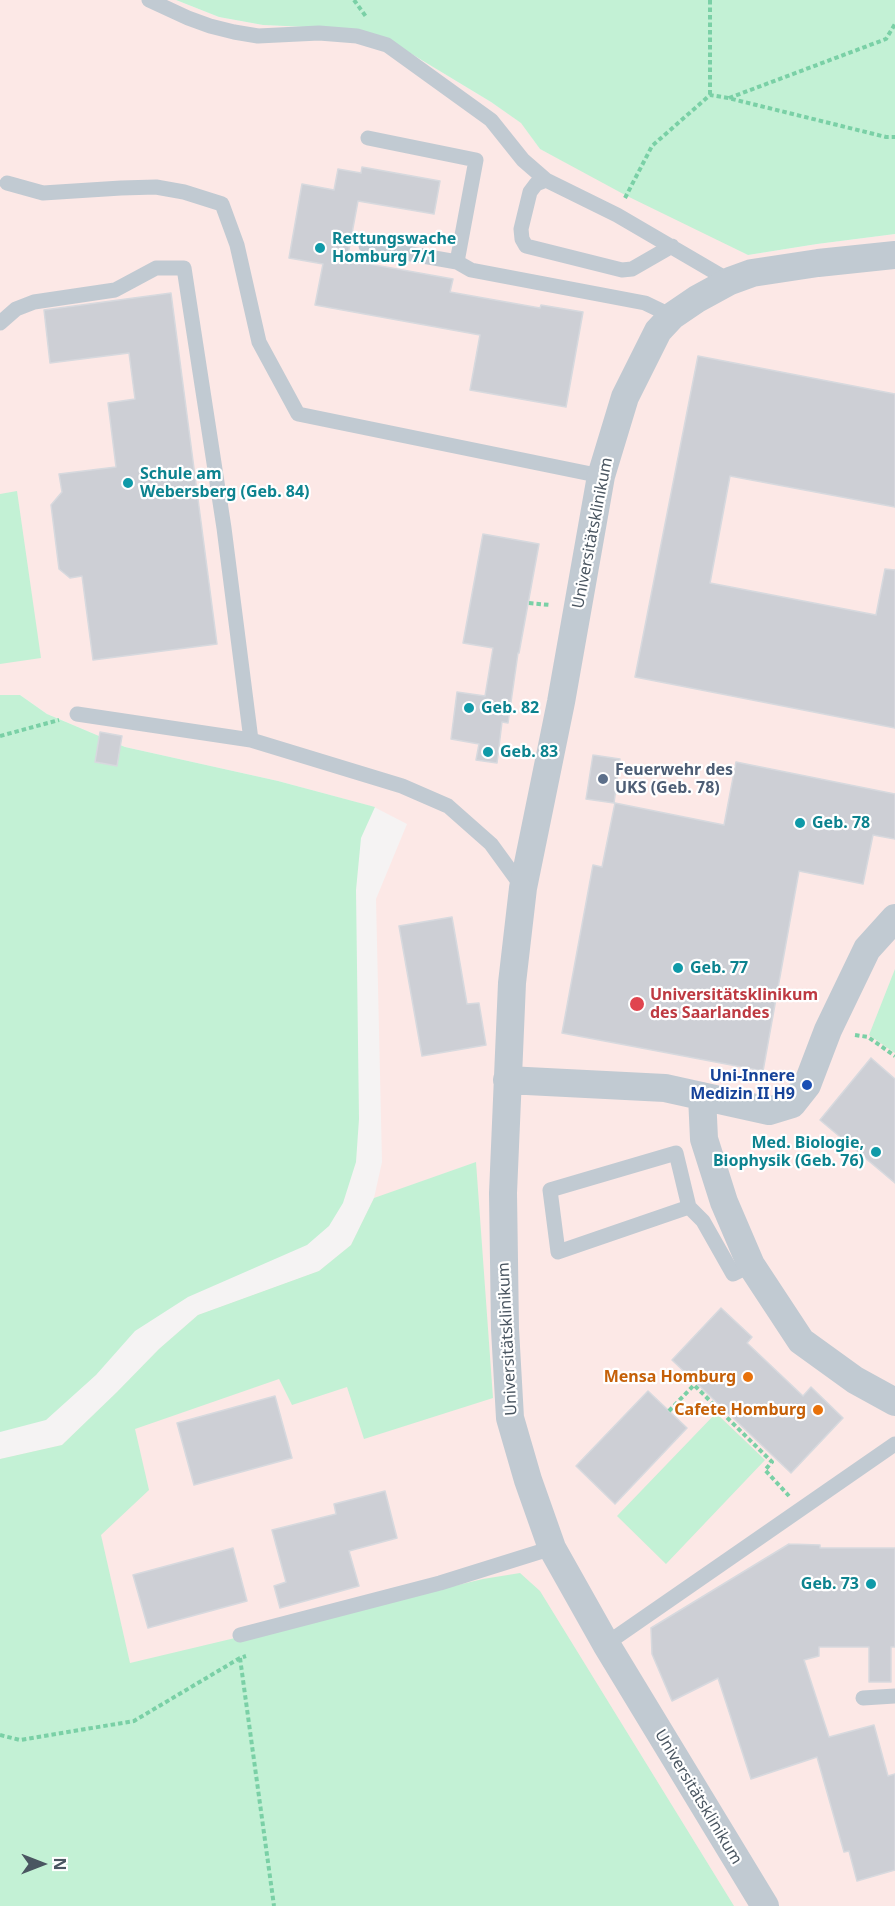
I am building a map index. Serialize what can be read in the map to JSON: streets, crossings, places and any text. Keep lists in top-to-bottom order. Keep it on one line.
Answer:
{"streets":{"street":["Universitätsklinikum"]},"places":["Rettungswache Homburg 7/1","Schule am Webersberg (Geb. 84)","Geb. 82","Geb. 83","Feuerwehr des UKS (Geb. 78)","Geb. 78","Geb. 77","Universitätsklinikum des Saarlandes","Uni-Innere Medizin II H9","Med. Biologie, Biophysik (Geb. 76)","Mensa Homburg","Cafete Homburg","Geb. 73"],"north":"right"}
